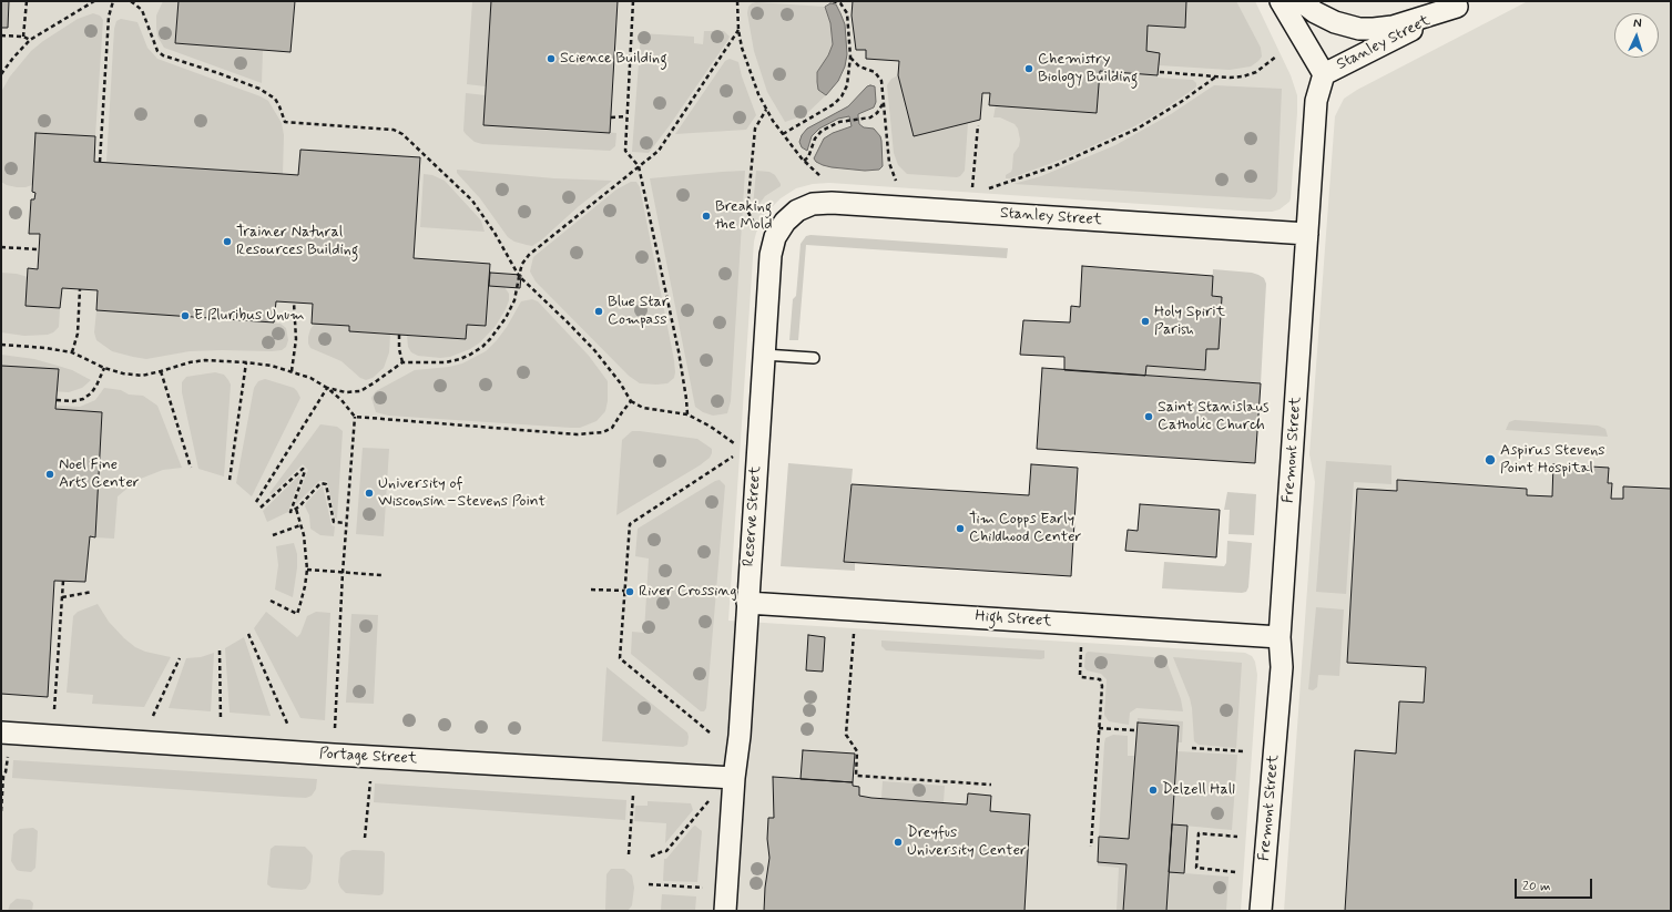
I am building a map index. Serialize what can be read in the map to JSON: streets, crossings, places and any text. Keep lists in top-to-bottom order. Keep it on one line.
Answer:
{"streets":{"street":["Stanley Street","Fremont Street","Reserve Street","High Street","Portage Street"]},"crossings":[["Stanley Street","Fremont Street"],["Stanley Street","Reserve Street"],["Fremont Street","High Street"],["Reserve Street","High Street"],["Reserve Street","Portage Street"]],"places":["Science Building","Chemistry Biology Building","Breaking the Mold","Trainer Natural Resources Building","Blue Star Compass","E Pluribus Unum","Holy Spirit Parish","Saint Stanislaus Catholic Church","Aspirus Stevens Point Hospital","Noel Fine Arts Center","University of Wisconsin–Stevens Point","Tim Copps Early Childhood Center","River Crossing","Delzell Hall","Dreyfus University Center"],"scale_bar":"20 m","north":"top"}
